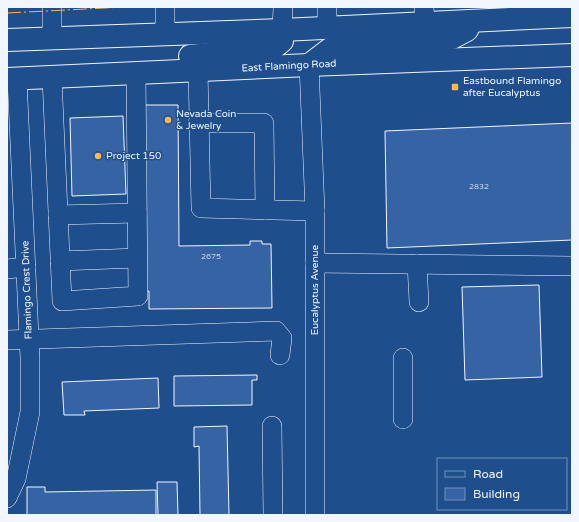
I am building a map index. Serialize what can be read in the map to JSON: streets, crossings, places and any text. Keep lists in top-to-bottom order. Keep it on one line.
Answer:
{"streets":{"main road":["East Flamingo Road"],"street":["Flamingo Crest Drive","Eucalyptus Avenue"]},"crossings":[["East Flamingo Road","Flamingo Crest Drive"],["East Flamingo Road","Eucalyptus Avenue"]],"places":{"transit":["Eastbound Flamingo after Eucalyptus"],"other":["Nevada Coin & Jewelry","Project 150"]},"house_numbers":["2832","2675"],"legend":["Road","Building"]}
